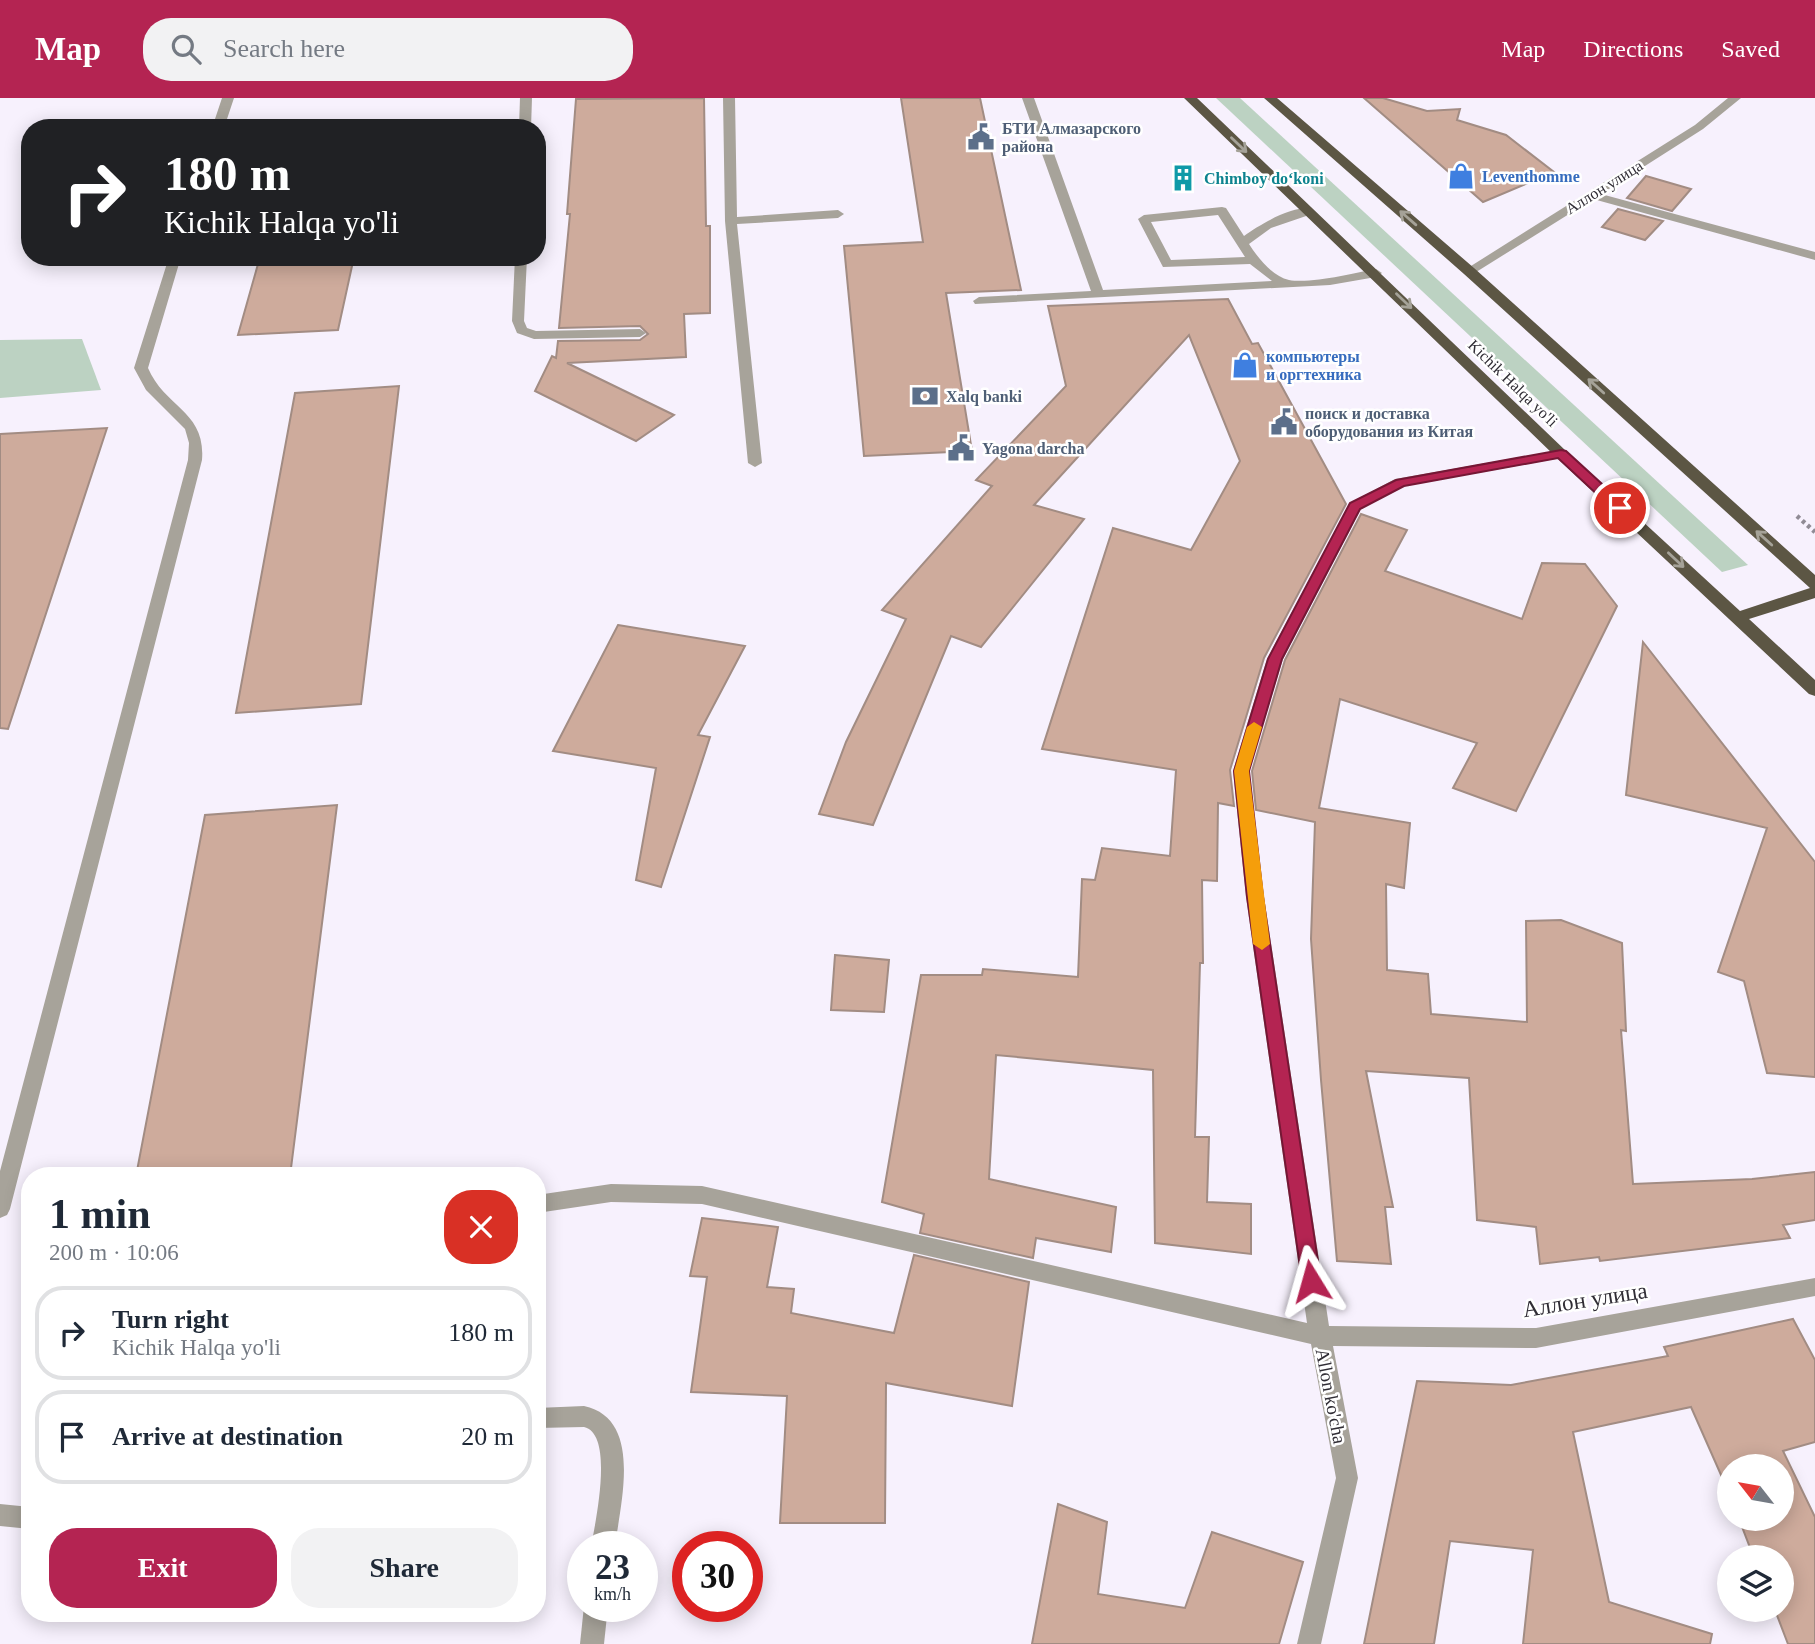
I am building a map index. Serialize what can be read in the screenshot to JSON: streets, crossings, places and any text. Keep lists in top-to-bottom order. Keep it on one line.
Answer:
{"streets":{"highway":["Kichik Halqa yo'li"],"street":["Аллон улица","Allon ko'cha"]},"crossings":[["Аллон улица","Allon ko'cha"],["Kichik Halqa yo'li","Allon ko'cha"]],"places":{"public building":["БТИ Алмазарского района","поиск и доставка оборудования из Китая","Yagona darcha"],"shop":["Leventhomme","компьютеры и оргтехника"],"building":["Chimboy doʻkoni"],"bank":["Xalq banki"]},"north":"top left","page":{"header":"Map","search":"Search here","nav":["Map","Directions","Saved"],"turn":["180 m","Kichik Halqa yo'li"],"heading":["1 min","200 m · 10:06"],"list":[{"name":"Turn right","note":"Kichik Halqa yo'li","value":"180 m"},{"name":"Arrive at destination","value":"20 m"}],"buttons":["Exit","Share"],"speed":"23 km/h","limit":"30"}}
